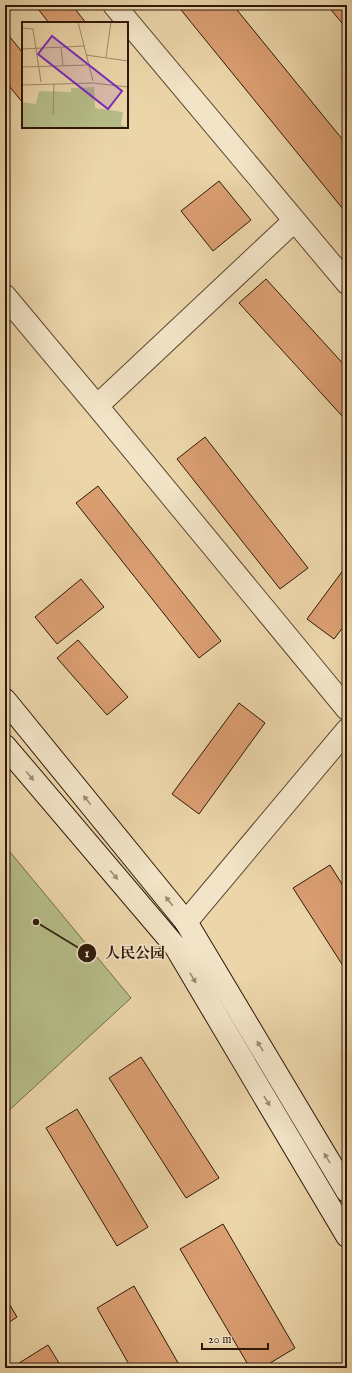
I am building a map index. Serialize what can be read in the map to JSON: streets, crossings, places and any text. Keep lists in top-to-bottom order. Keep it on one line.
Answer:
{"places":["人民公园"],"scale_bar":"20 m"}
